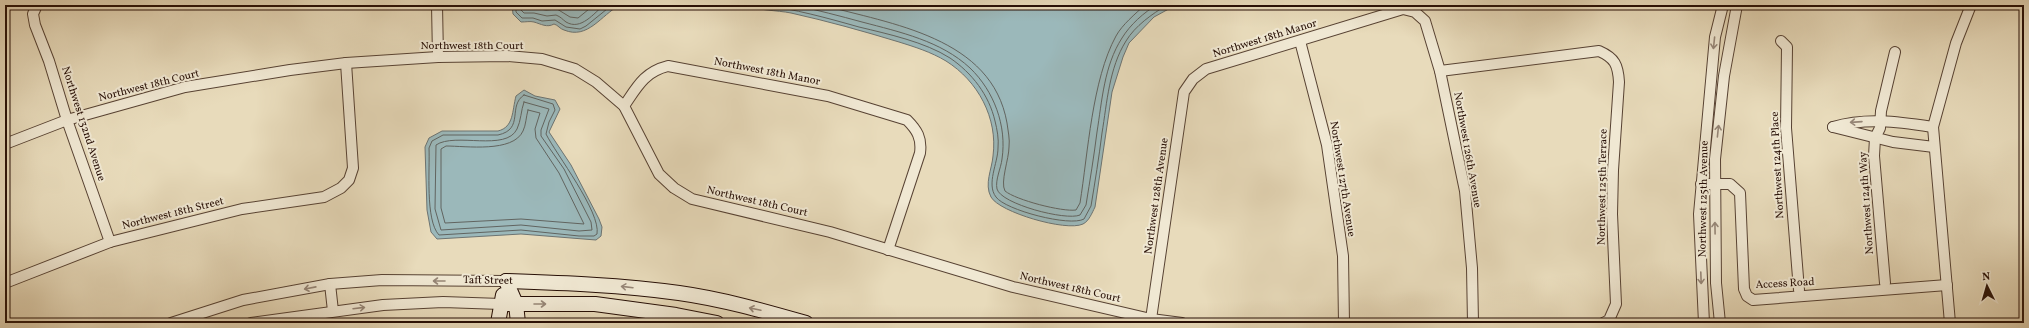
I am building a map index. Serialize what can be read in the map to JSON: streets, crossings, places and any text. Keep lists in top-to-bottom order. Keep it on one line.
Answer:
{"streets":{"street":["Northwest 18th Manor","Northwest 18th Court","Northwest 132nd Avenue","Northwest 126th Avenue","Northwest 124th Place","Northwest 127th Avenue","Northwest 125th Terrace","Northwest 128th Avenue","Northwest 125th Avenue","Northwest 124th Way","Northwest 18th Street","Taft Street","Access Road"]},"crossings":[["Northwest 18th Manor","Northwest 18th Court"],["Northwest 18th Manor","Northwest 126th Avenue"],["Northwest 18th Manor","Northwest 127th Avenue"],["Northwest 18th Manor","Northwest 128th Avenue"],["Northwest 18th Court","Northwest 132nd Avenue"],["Northwest 18th Court","Northwest 128th Avenue"],["Northwest 18th Court","Northwest 18th Street"],["Northwest 132nd Avenue","Northwest 18th Street"],["Northwest 126th Avenue","Northwest 125th Terrace"],["Northwest 125th Avenue","Access Road"]],"north":"top"}
